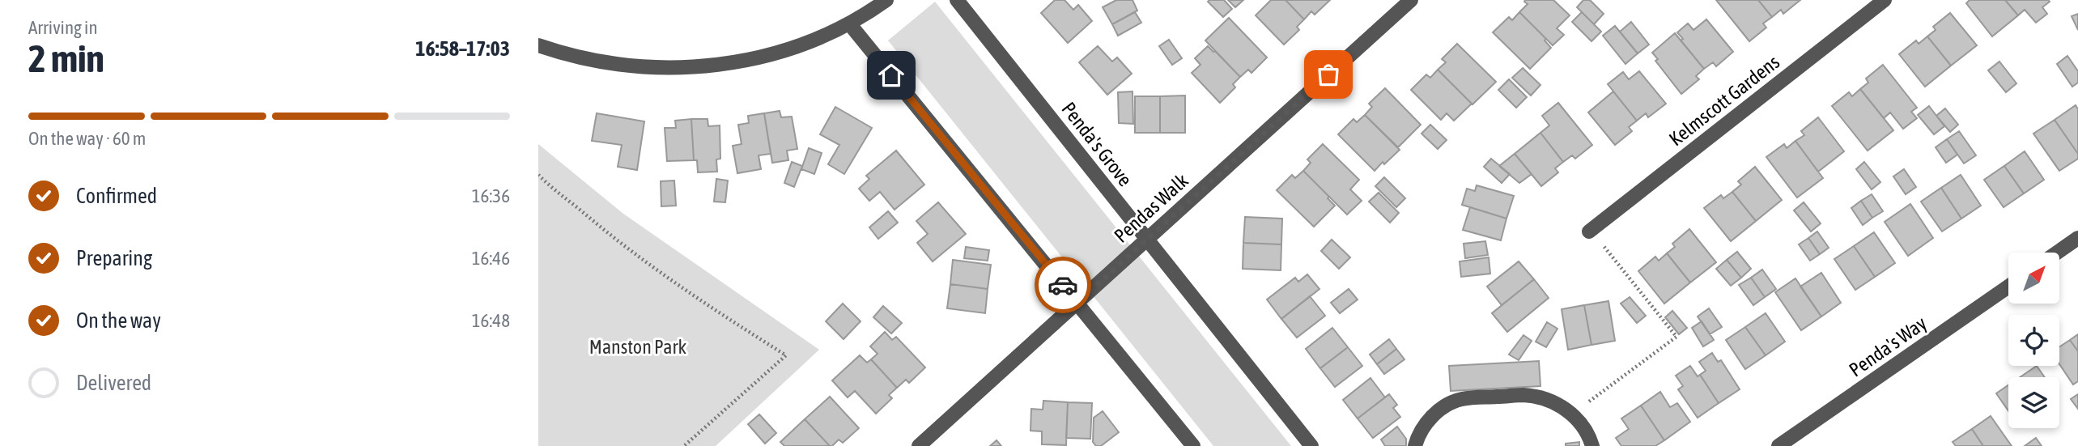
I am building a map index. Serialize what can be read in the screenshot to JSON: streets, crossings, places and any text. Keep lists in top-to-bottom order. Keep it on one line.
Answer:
{"streets":{"street":["Kelmscott Gardens","Penda's Grove","Pendas Walk","Penda's Way"]},"crossings":[["Penda's Grove","Pendas Walk"]],"parks":["Manston Park"],"north":"top right","page":{"heading":["2 min","Arriving in","16:58–17:03"],"bar":"On the way · 60 m","list":[["Confirmed","16:36"],["Preparing","16:46"],["On the way","16:48"],"Delivered"]}}
